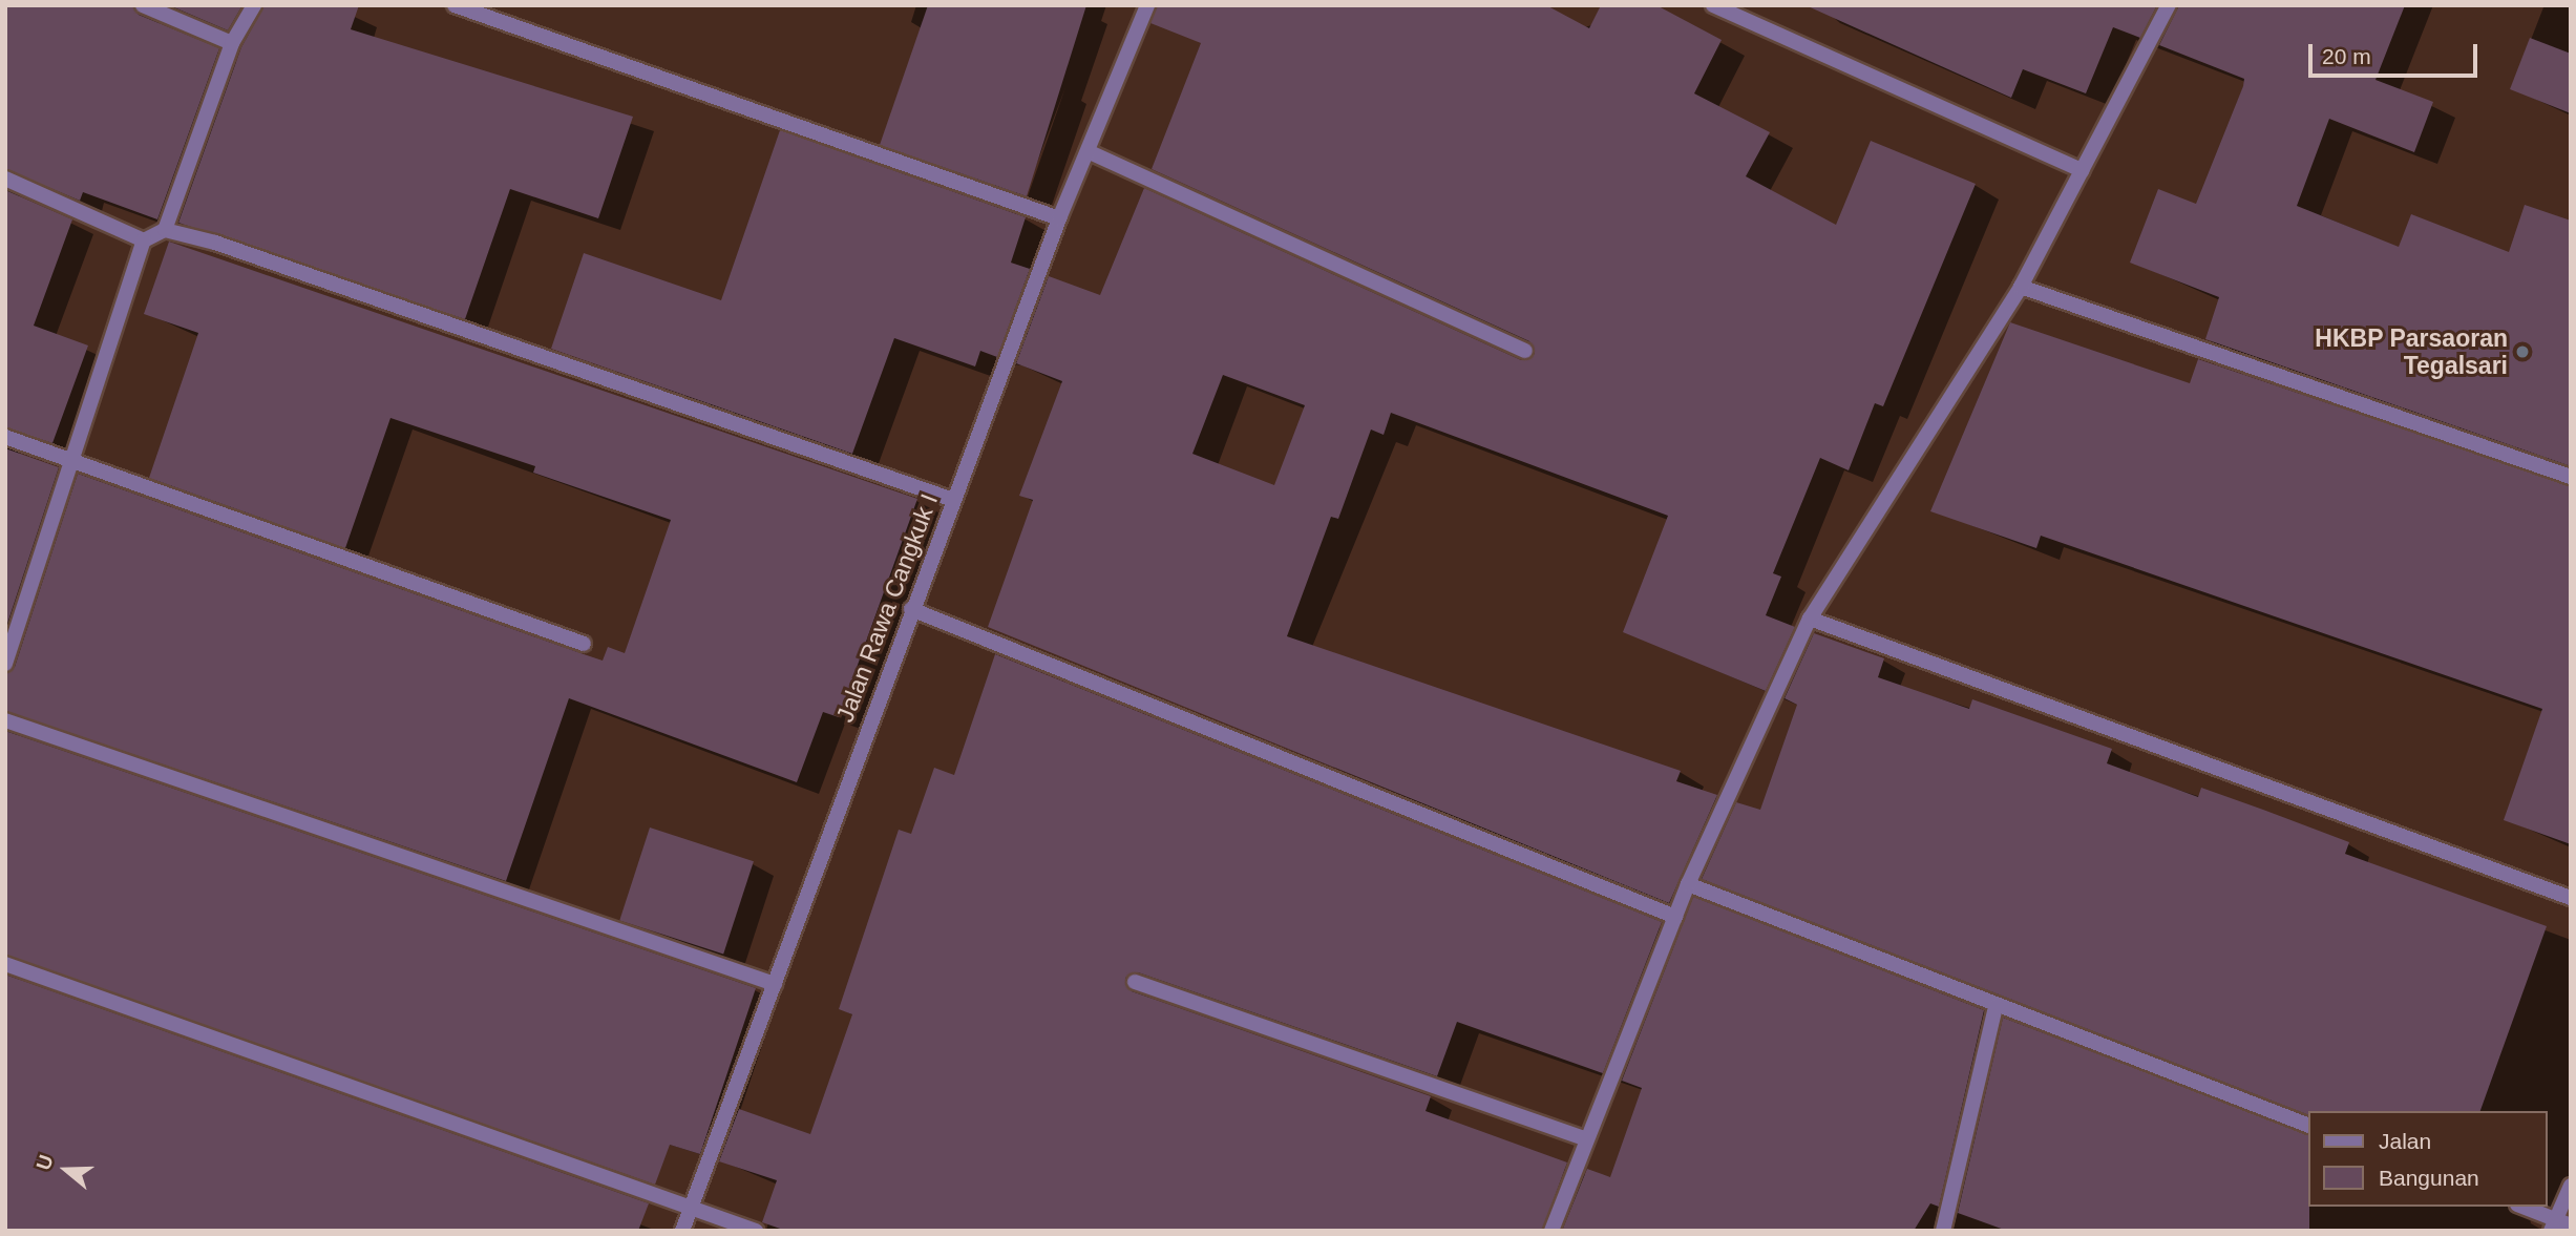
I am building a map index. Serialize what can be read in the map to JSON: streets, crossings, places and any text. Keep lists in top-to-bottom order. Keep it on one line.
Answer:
{"streets":{"street":["Jalan Rawa Cangkuk I"]},"places":["HKBP Parsaoran Tegalsari"],"legend":["Jalan","Bangunan"],"scale_bar":"20 m","north":"left"}
